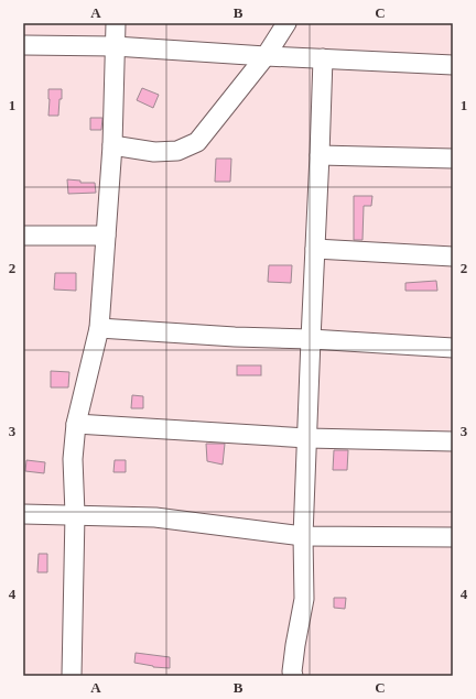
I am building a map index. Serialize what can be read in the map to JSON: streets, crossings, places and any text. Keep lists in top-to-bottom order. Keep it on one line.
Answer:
{"grid":{"columns":["A","B","C"],"rows":["1","2","3","4"]}}
